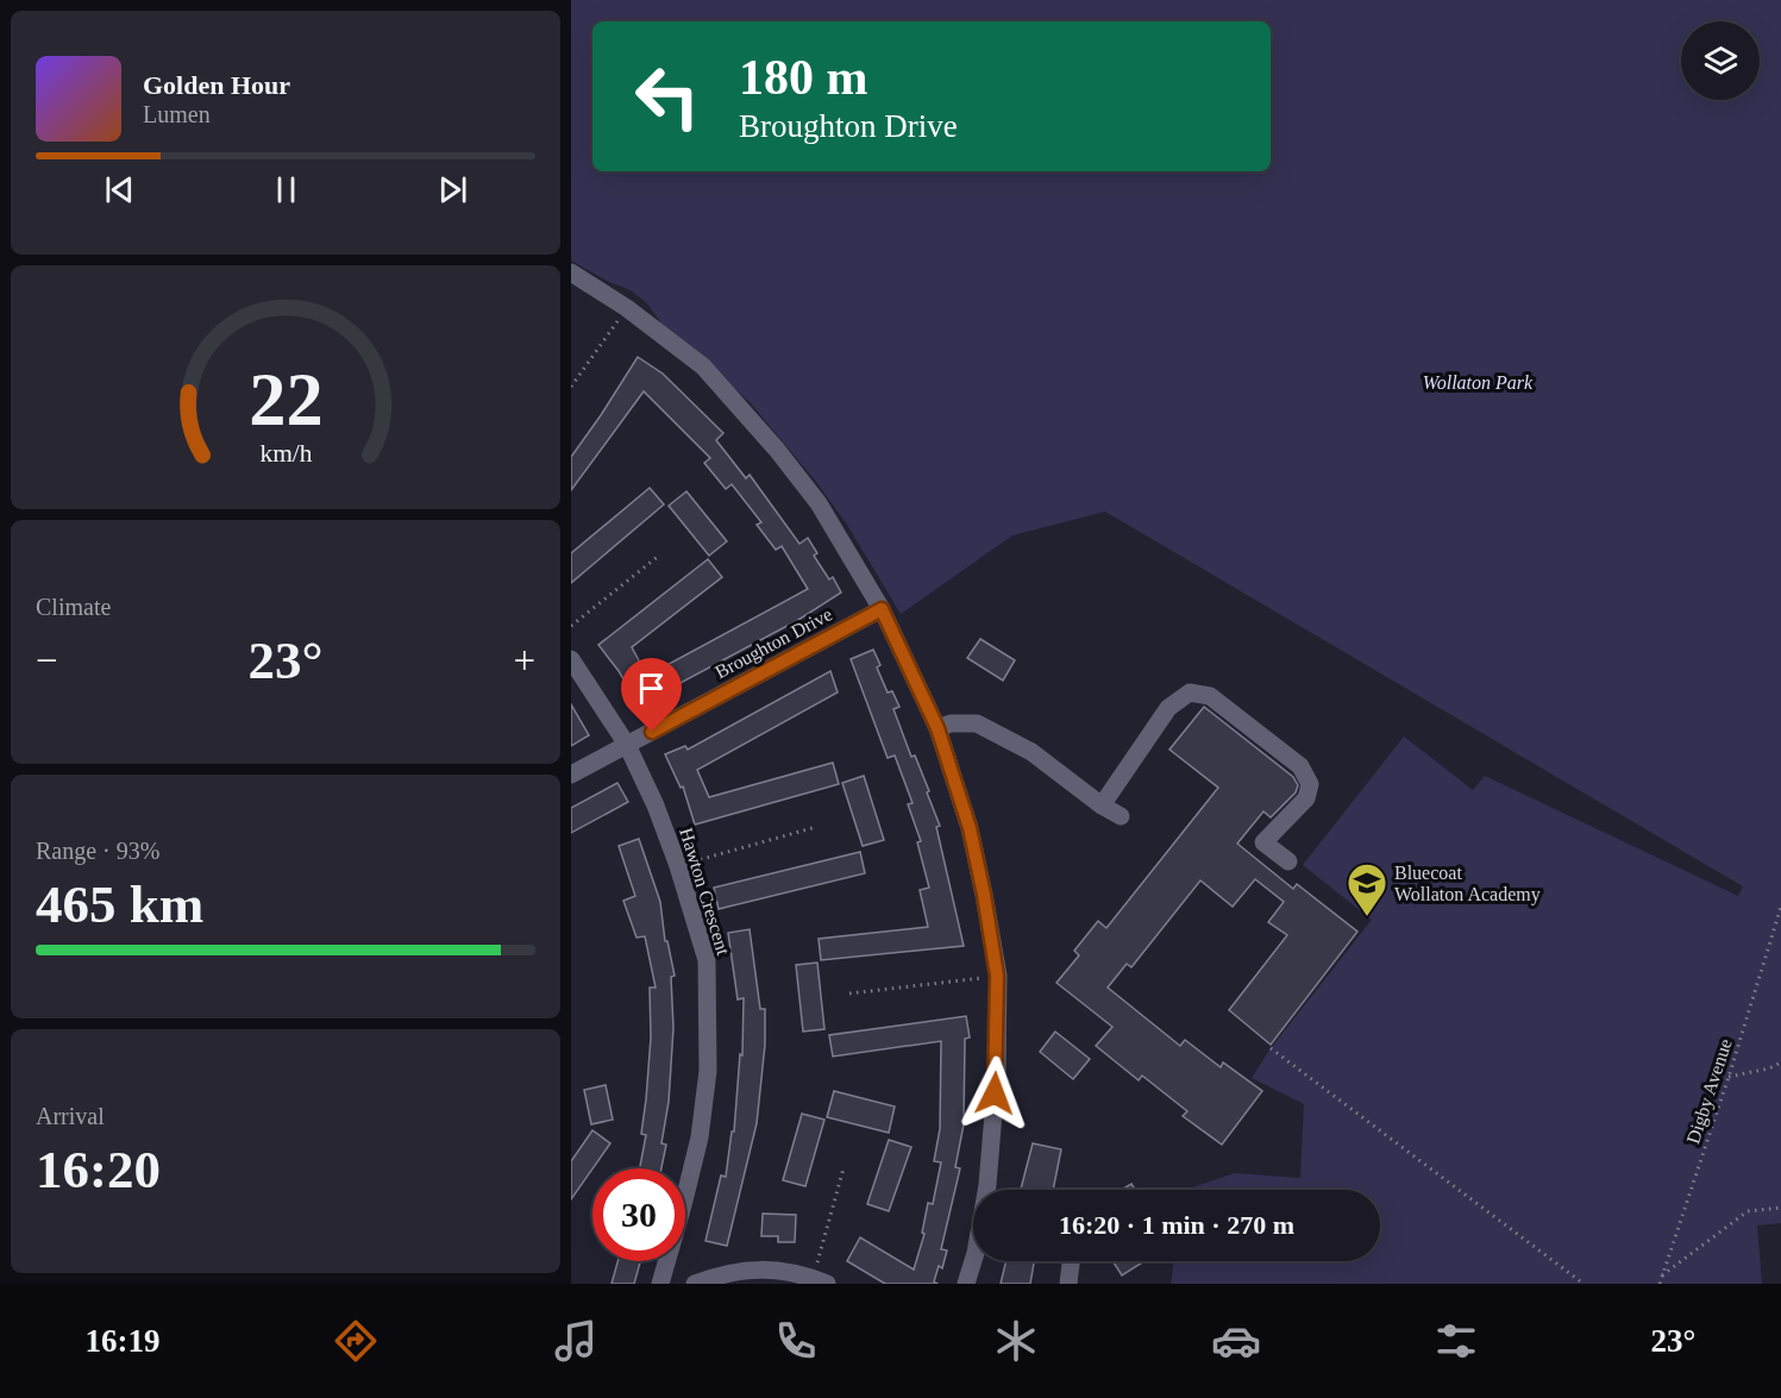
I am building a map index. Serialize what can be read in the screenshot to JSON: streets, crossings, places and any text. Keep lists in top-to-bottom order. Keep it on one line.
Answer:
{"streets":{"street":["Broughton Drive","Hawton Crescent"],"path":["Digby Avenue"]},"crossings":[["Broughton Drive","Hawton Crescent"]],"parks":["Wollaton Park"],"places":{"school or university":["Bluecoat Wollaton Academy"]},"page":{"turn":["180 m","Broughton Drive"],"song":["Golden Hour","Lumen"],"tile":["Climate",["Range · 93%","465 km"],["Arrival","16:20"]],"heat":["−","23°","+"],"limit":"30","trip":"16:20 · 1 min · 270 m","tabs":["16:19","23°"],"gauge":["22","km/h"]}}
